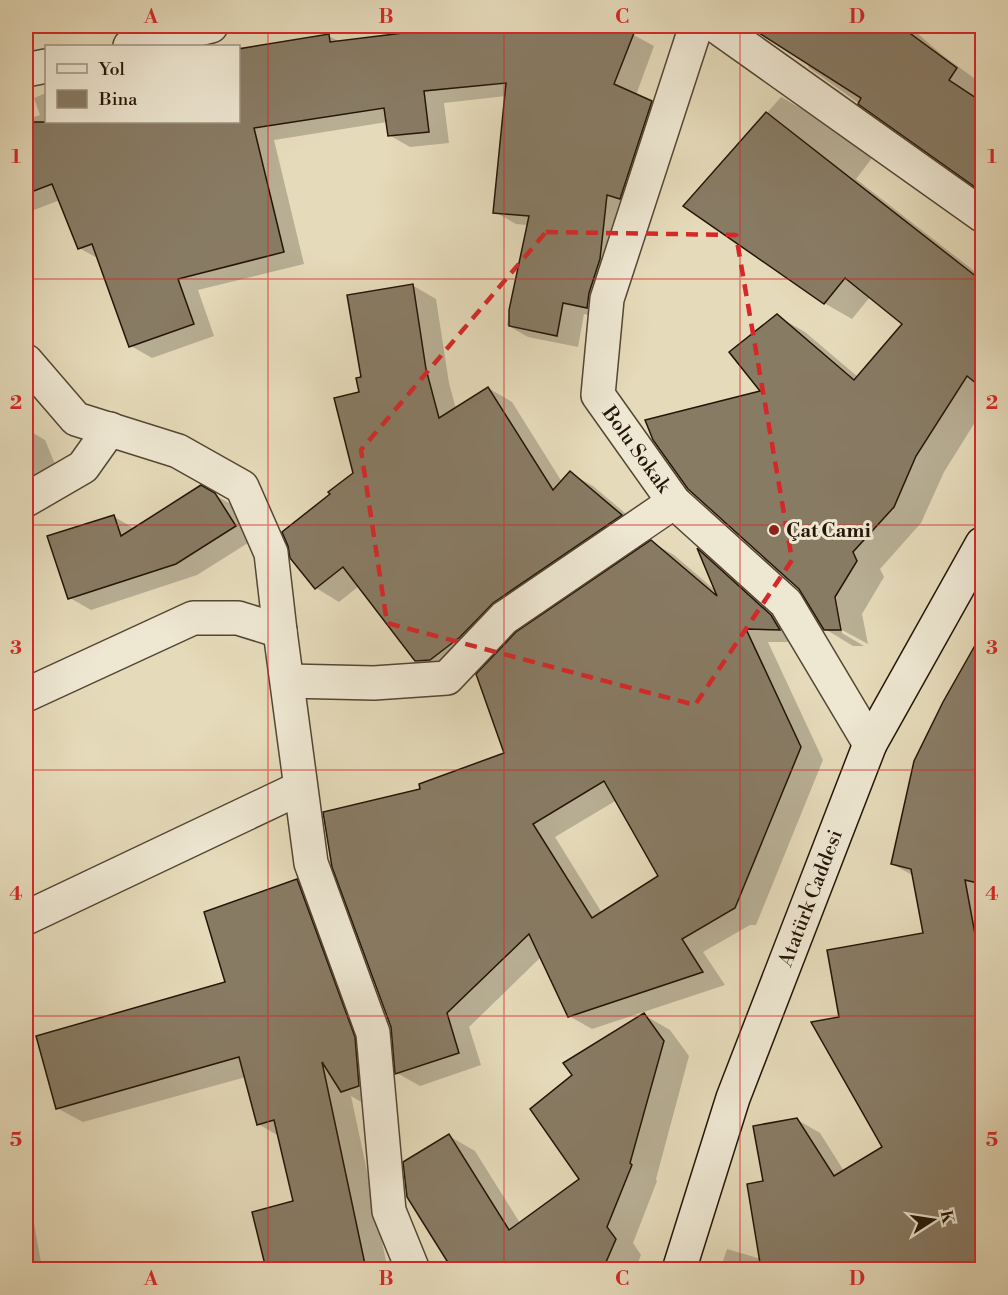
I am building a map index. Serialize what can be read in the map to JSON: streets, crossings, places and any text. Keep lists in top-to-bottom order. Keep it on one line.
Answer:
{"streets":{"street":["Bolu Sokak","Atatürk Caddesi"]},"crossings":[["Bolu Sokak","Atatürk Caddesi"]],"places":["Çat Cami"],"legend":["Yol","Bina"],"north":"right","grid":{"columns":["A","B","C","D"],"rows":["1","2","3","4","5"]}}
